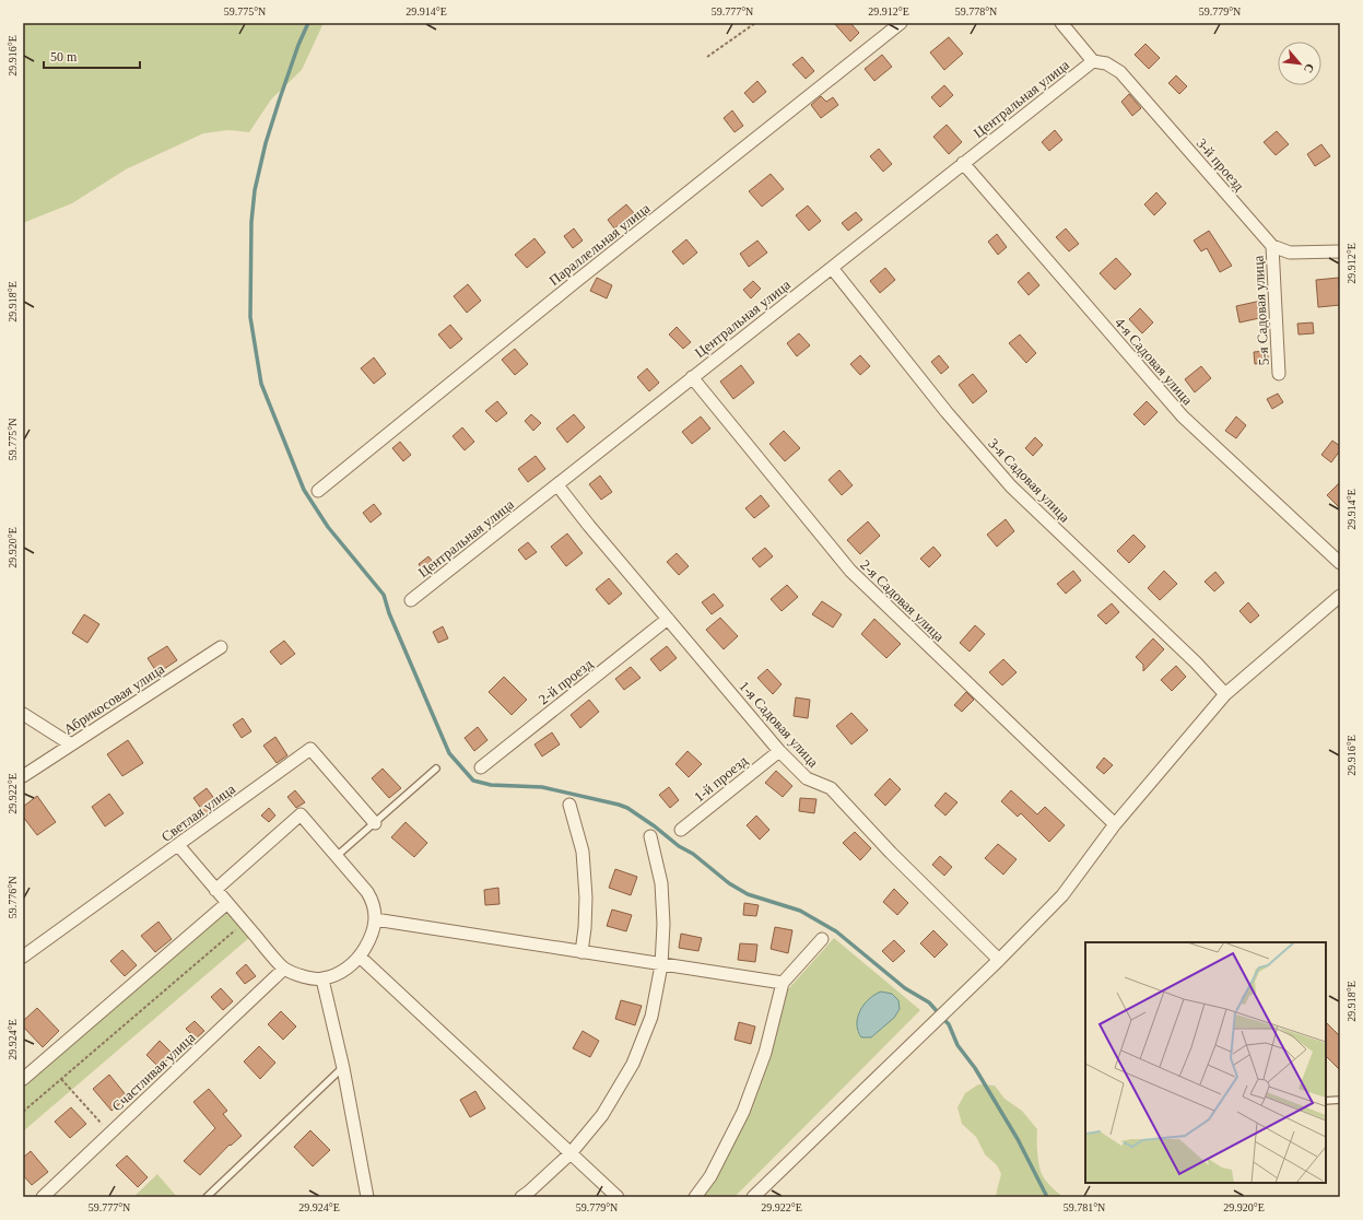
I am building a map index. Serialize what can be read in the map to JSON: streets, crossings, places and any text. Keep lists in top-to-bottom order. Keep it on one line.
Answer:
{"streets":{"street":["Центральная улица","3-й проезд","Параллельная улица","5-я Садовая улица","4-я Садовая улица","3-я Садовая улица","2-я Садовая улица","2-й проезд","Абрикосовая улица","1-я Садовая улица","1-й проезд","Светлая улица","Счастливая улица"]},"crossings":[["Центральная улица","3-й проезд"],["Центральная улица","4-я Садовая улица"],["Центральная улица","3-я Садовая улица"],["Центральная улица","2-я Садовая улица"],["Центральная улица","1-я Садовая улица"],["3-й проезд","5-я Садовая улица"],["2-й проезд","1-я Садовая улица"],["1-я Садовая улица","1-й проезд"]],"scale_bar":"50 m","north":"bottom right","coordinates":["59.775°N","29.914°E","59.777°N","29.912°E","59.778°N","59.779°N","29.916°E","29.918°E","29.920°E","29.922°E","59.776°N","29.924°E","59.781°N"]}
